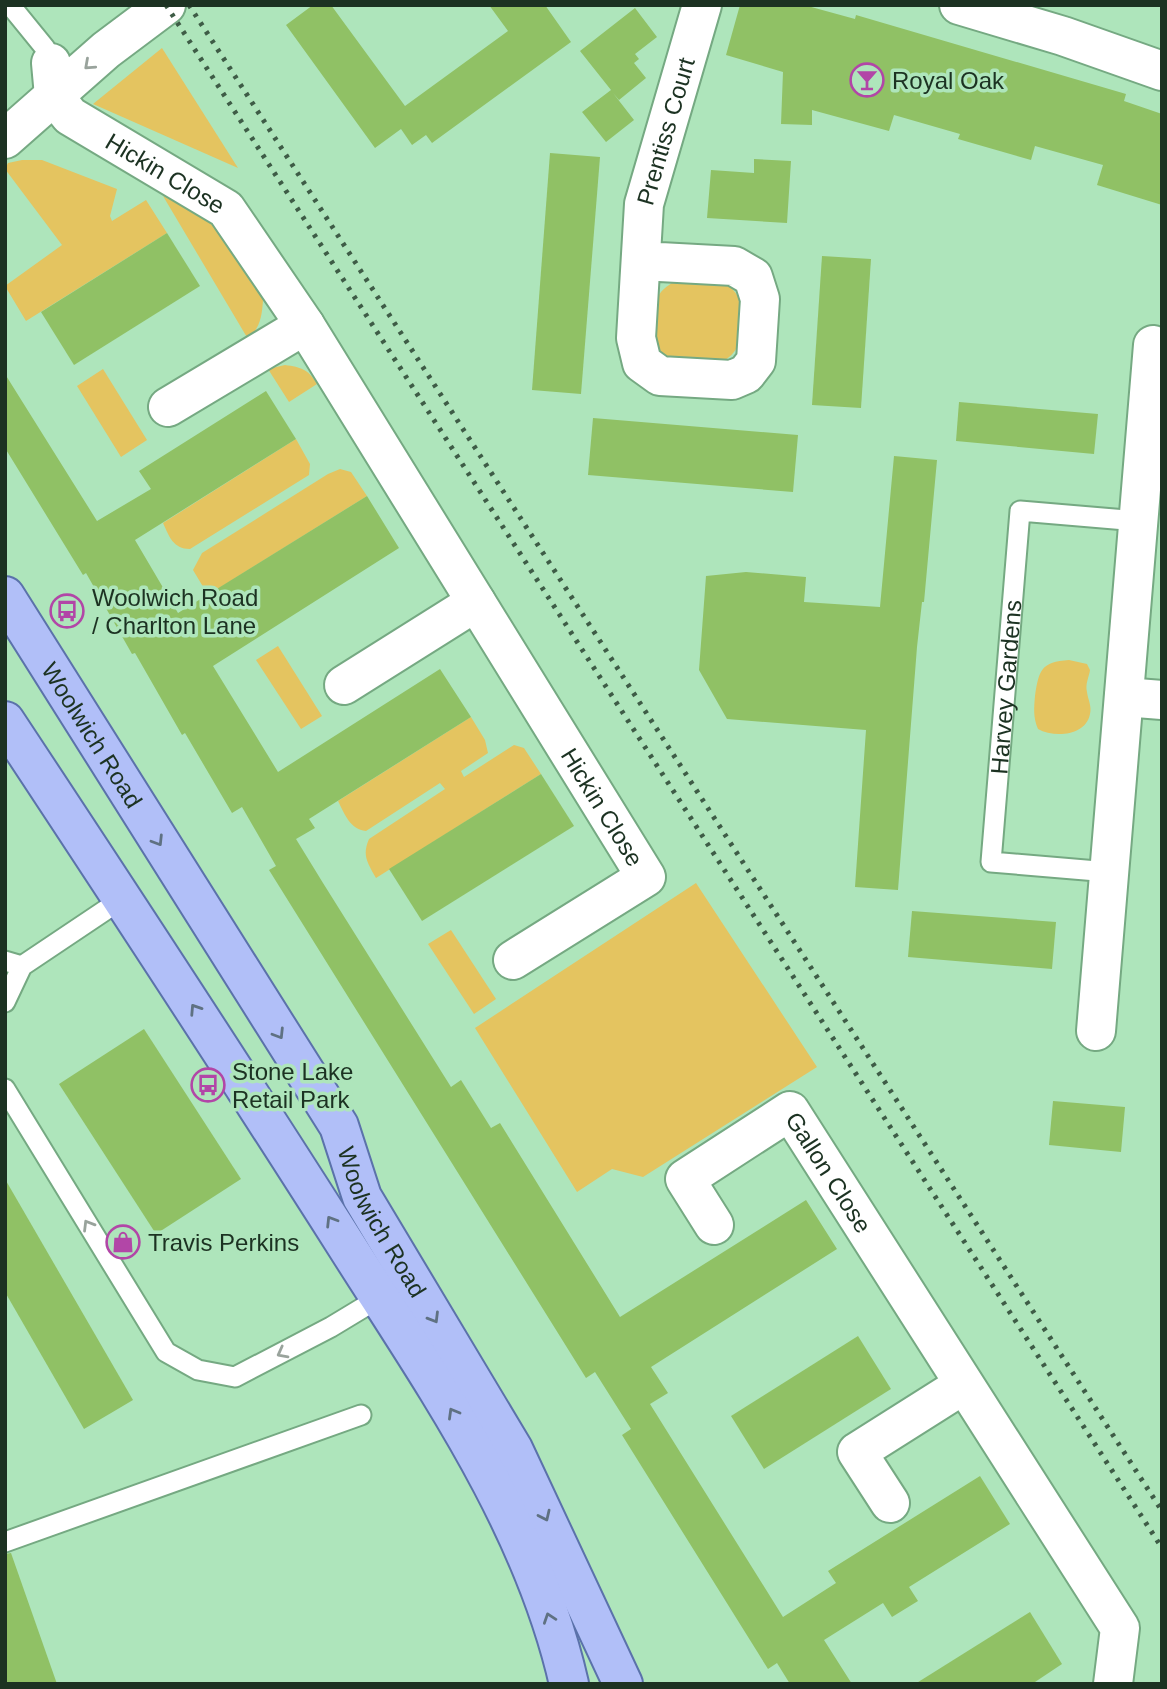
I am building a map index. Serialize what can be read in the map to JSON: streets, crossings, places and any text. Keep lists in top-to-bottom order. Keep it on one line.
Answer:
{"streets":{"main road":["Woolwich Road"],"street":["Prentiss Court","Hickin Close","Gallon Close"],"lane":["Harvey Gardens"]},"places":{"bar":["Royal Oak"],"bus stop":["Woolwich Road / Charlton Lane","Stone Lake Retail Park"],"shop":["Travis Perkins"]}}
